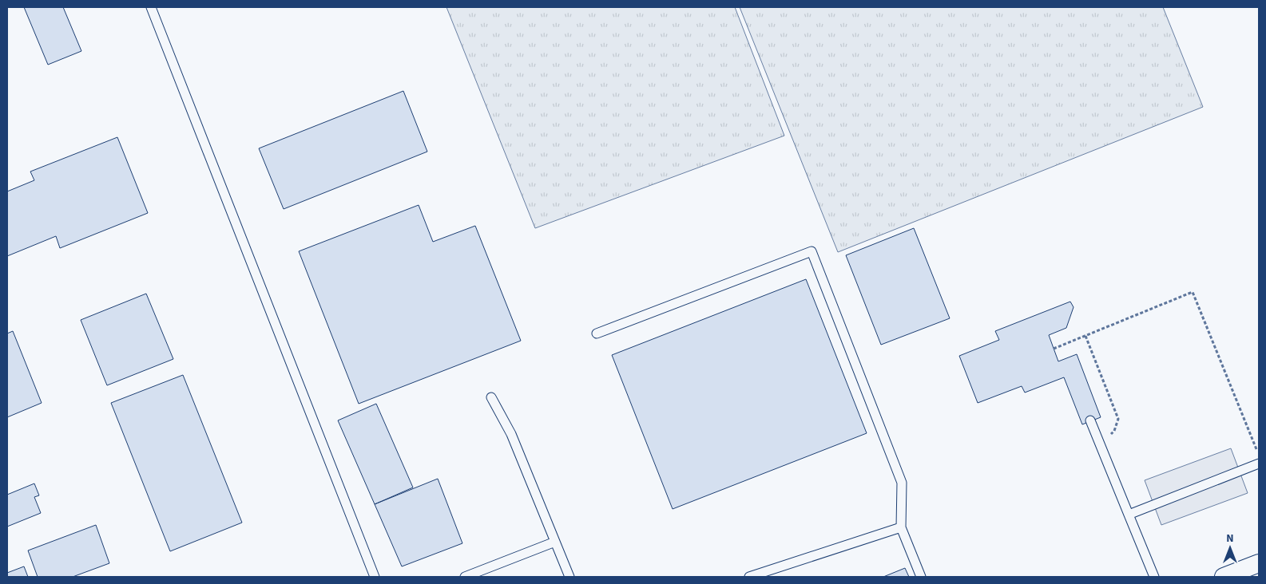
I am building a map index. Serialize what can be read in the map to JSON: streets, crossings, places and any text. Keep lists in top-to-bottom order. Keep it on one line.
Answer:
{"north":"top"}
